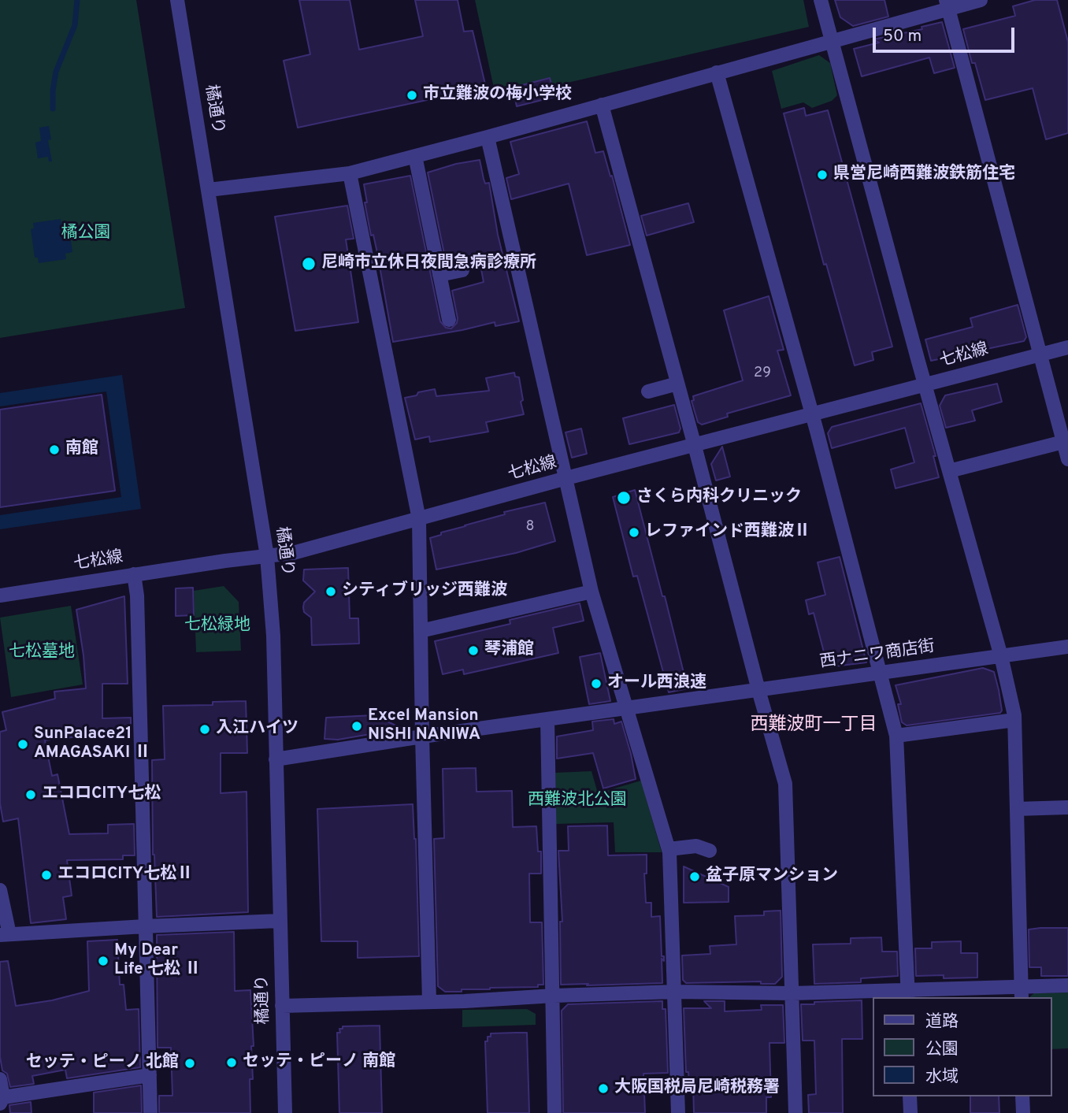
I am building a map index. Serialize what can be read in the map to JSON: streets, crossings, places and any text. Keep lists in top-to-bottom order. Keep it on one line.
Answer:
{"streets":{"street":["橘通り","七松線","西ナニワ商店街"]},"crossings":[["橘通り","七松線"],["橘通り","西ナニワ商店街"]],"districts":["西難波町一丁目"],"parks":["橘公園","七松緑地","七松墓地","西難波北公園"],"places":["市立難波の梅小学校","県営尼崎西難波鉄筋住宅","尼崎市立休日夜間急病診療所","南館","さくら内科クリニック","レファインド西難波Ⅱ","シティブリッジ西難波","琴浦館","オール西浪速","Excel Mansion NISHI NANIWA","入江ハイツ","SunPalace21 AMAGASAKI Ⅱ","エコロCITY七松","エコロCITY七松Ⅱ","盆子原マンション","My Dear Life 七松 Ⅱ","セッテ・ピーノ 南館","セッテ・ピーノ 北館","大阪国税局尼崎税務署"],"house_numbers":["29","8"],"legend":["道路","公園","水域"],"scale_bar":"50 m"}
